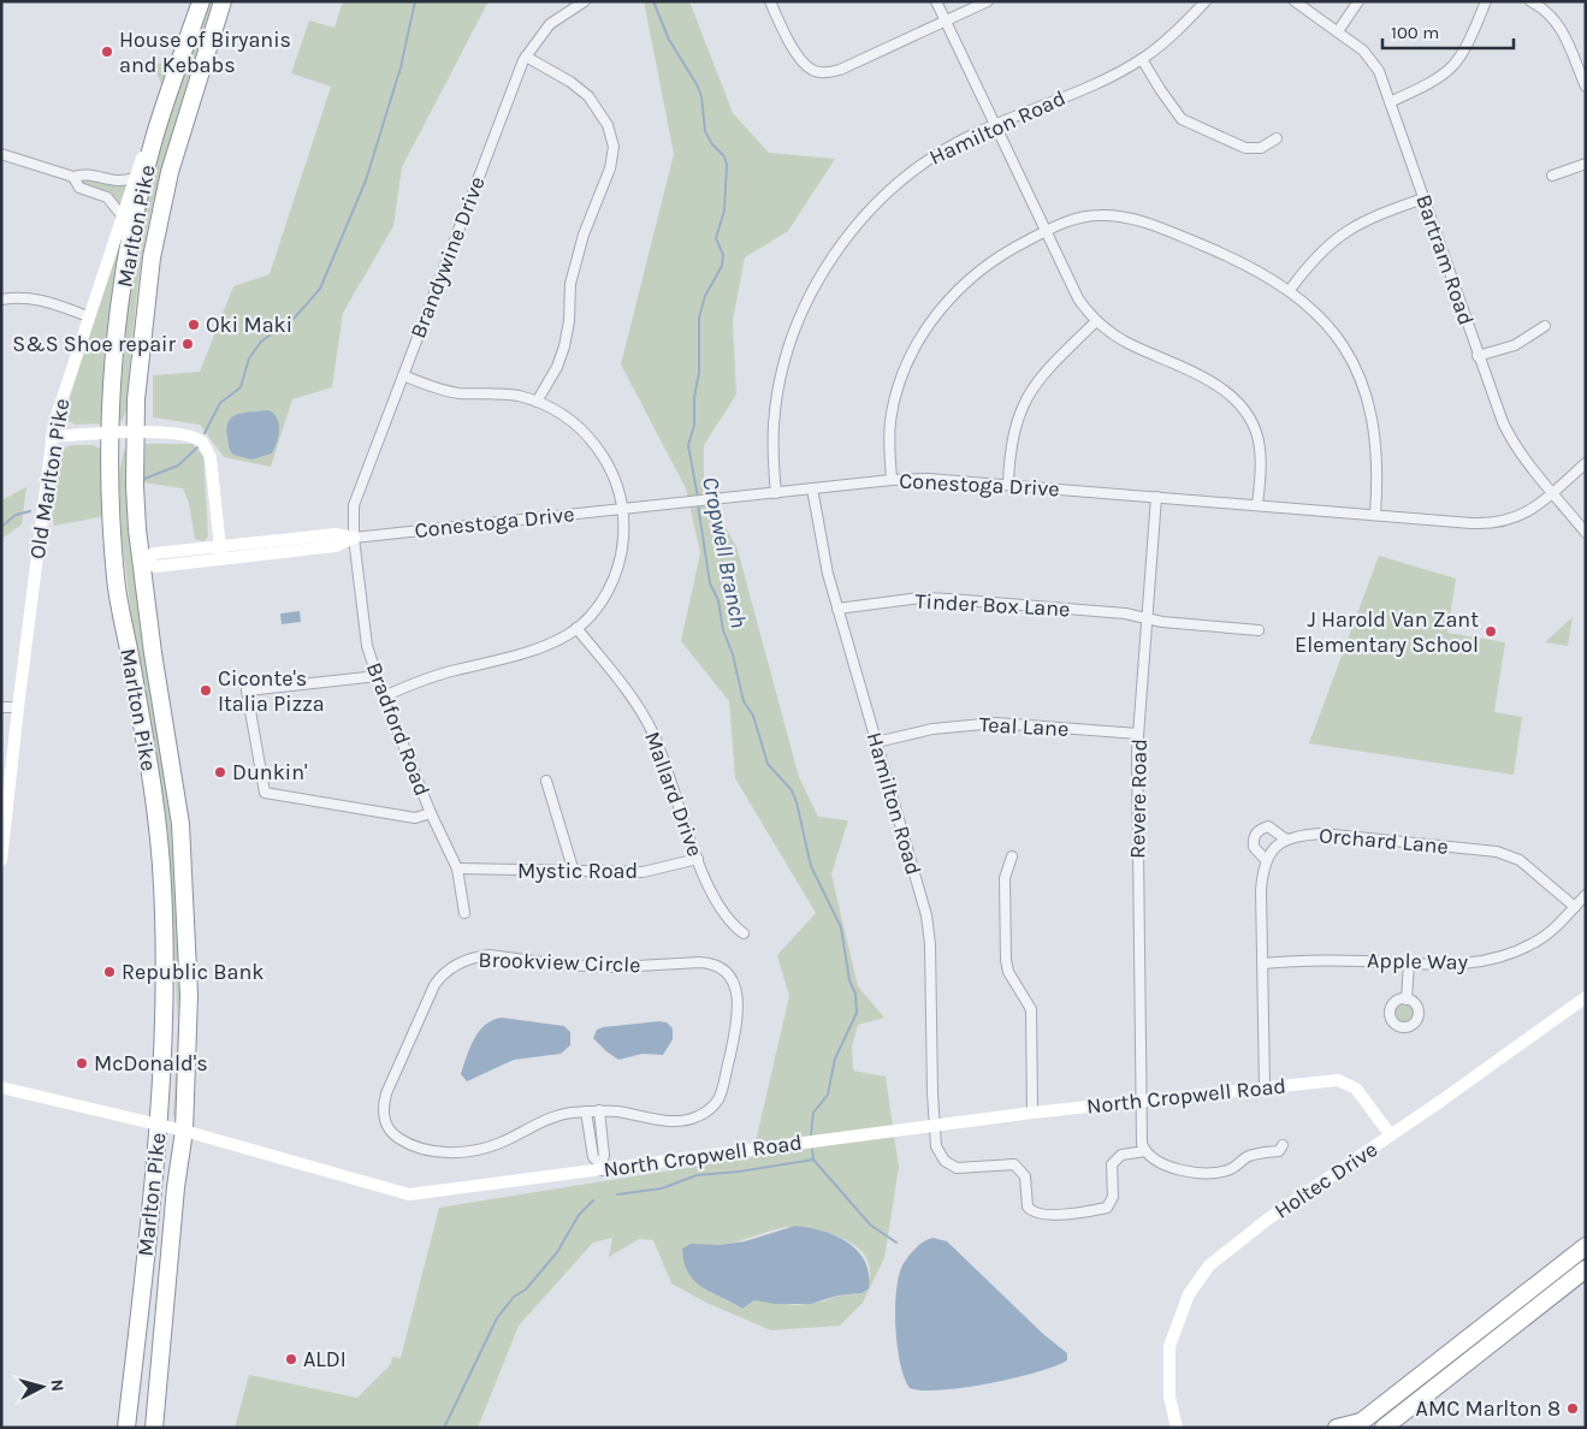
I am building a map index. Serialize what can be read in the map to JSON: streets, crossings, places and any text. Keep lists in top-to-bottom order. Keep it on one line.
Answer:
{"streets":{"highway":["Marlton Pike"],"street":["Hamilton Road","Brandywine Drive","Bartram Road","Old Marlton Pike","Conestoga Drive","Tinder Box Lane","Teal Lane","Bradford Road","Mallard Drive","Revere Road","Orchard Lane","Mystic Road","Apple Way","Brookview Circle","North Cropwell Road","Holtec Drive"]},"crossings":[["Hamilton Road","Conestoga Drive"],["Hamilton Road","Tinder Box Lane"],["Hamilton Road","Teal Lane"],["Hamilton Road","Revere Road"],["Hamilton Road","North Cropwell Road"],["Marlton Pike","Old Marlton Pike"],["Marlton Pike","Conestoga Drive"],["Marlton Pike","North Cropwell Road"],["Brandywine Drive","Conestoga Drive"],["Brandywine Drive","Bradford Road"],["Bartram Road","Conestoga Drive"],["Conestoga Drive","Bradford Road"],["Conestoga Drive","Revere Road"],["Tinder Box Lane","Revere Road"],["Teal Lane","Revere Road"],["Bradford Road","Mystic Road"],["Mallard Drive","Mystic Road"],["Revere Road","North Cropwell Road"],["Orchard Lane","Apple Way"],["North Cropwell Road","Holtec Drive"]],"water":["Cropwell Branch"],"places":["House of Biryanis and Kebabs","Oki Maki","S&S Shoe repair","J Harold Van Zant Elementary School","Ciconte's Italia Pizza","Dunkin'","Republic Bank","McDonald's","ALDI","AMC Marlton 8"],"scale_bar":"100 m","north":"right"}
